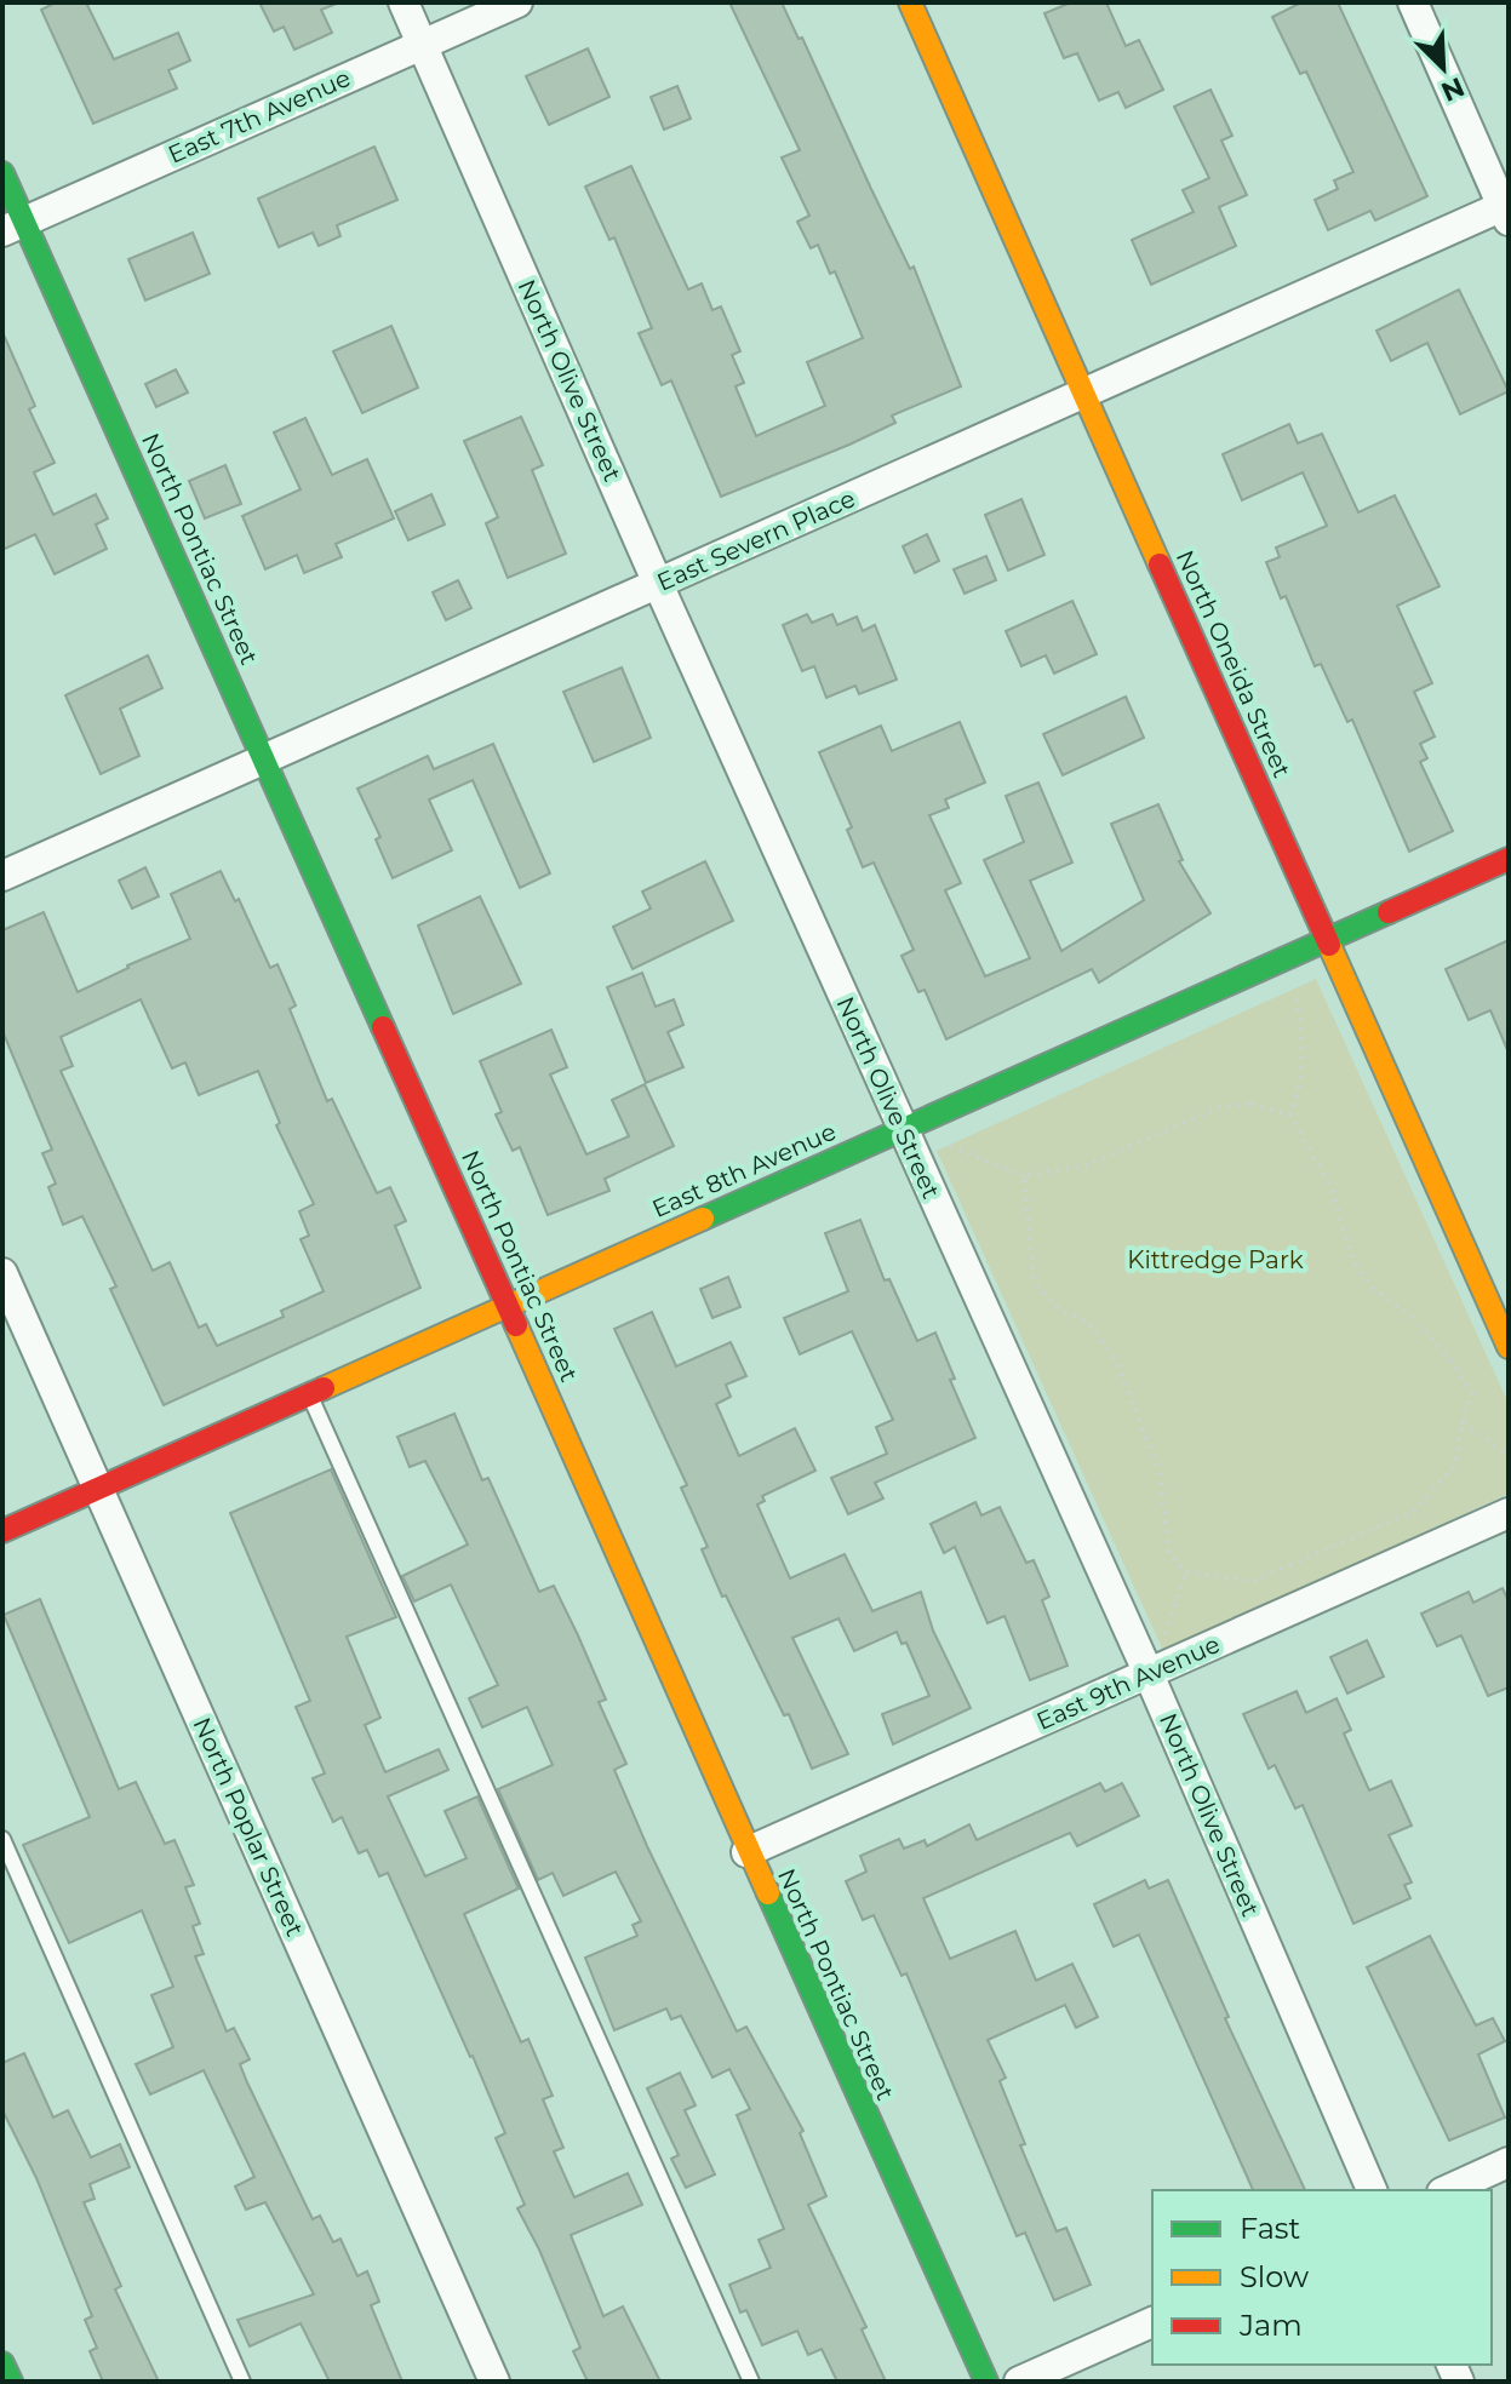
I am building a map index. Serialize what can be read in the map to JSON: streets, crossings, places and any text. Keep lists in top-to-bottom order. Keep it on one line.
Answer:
{"streets":{"street":["East 7th Avenue","North Olive Street","East Severn Place","North Pontiac Street","North Oneida Street","East 8th Avenue","East 9th Avenue","North Poplar Street"]},"crossings":[["East 7th Avenue","North Olive Street"],["East 7th Avenue","North Pontiac Street"],["North Olive Street","East Severn Place"],["North Olive Street","East 8th Avenue"],["North Olive Street","East 9th Avenue"],["East Severn Place","North Pontiac Street"],["East Severn Place","North Oneida Street"],["North Pontiac Street","East 8th Avenue"],["North Pontiac Street","East 9th Avenue"],["North Oneida Street","East 8th Avenue"],["East 8th Avenue","North Poplar Street"]],"parks":["Kittredge Park"],"legend":["Fast","Slow","Jam"],"north":"bottom right"}
